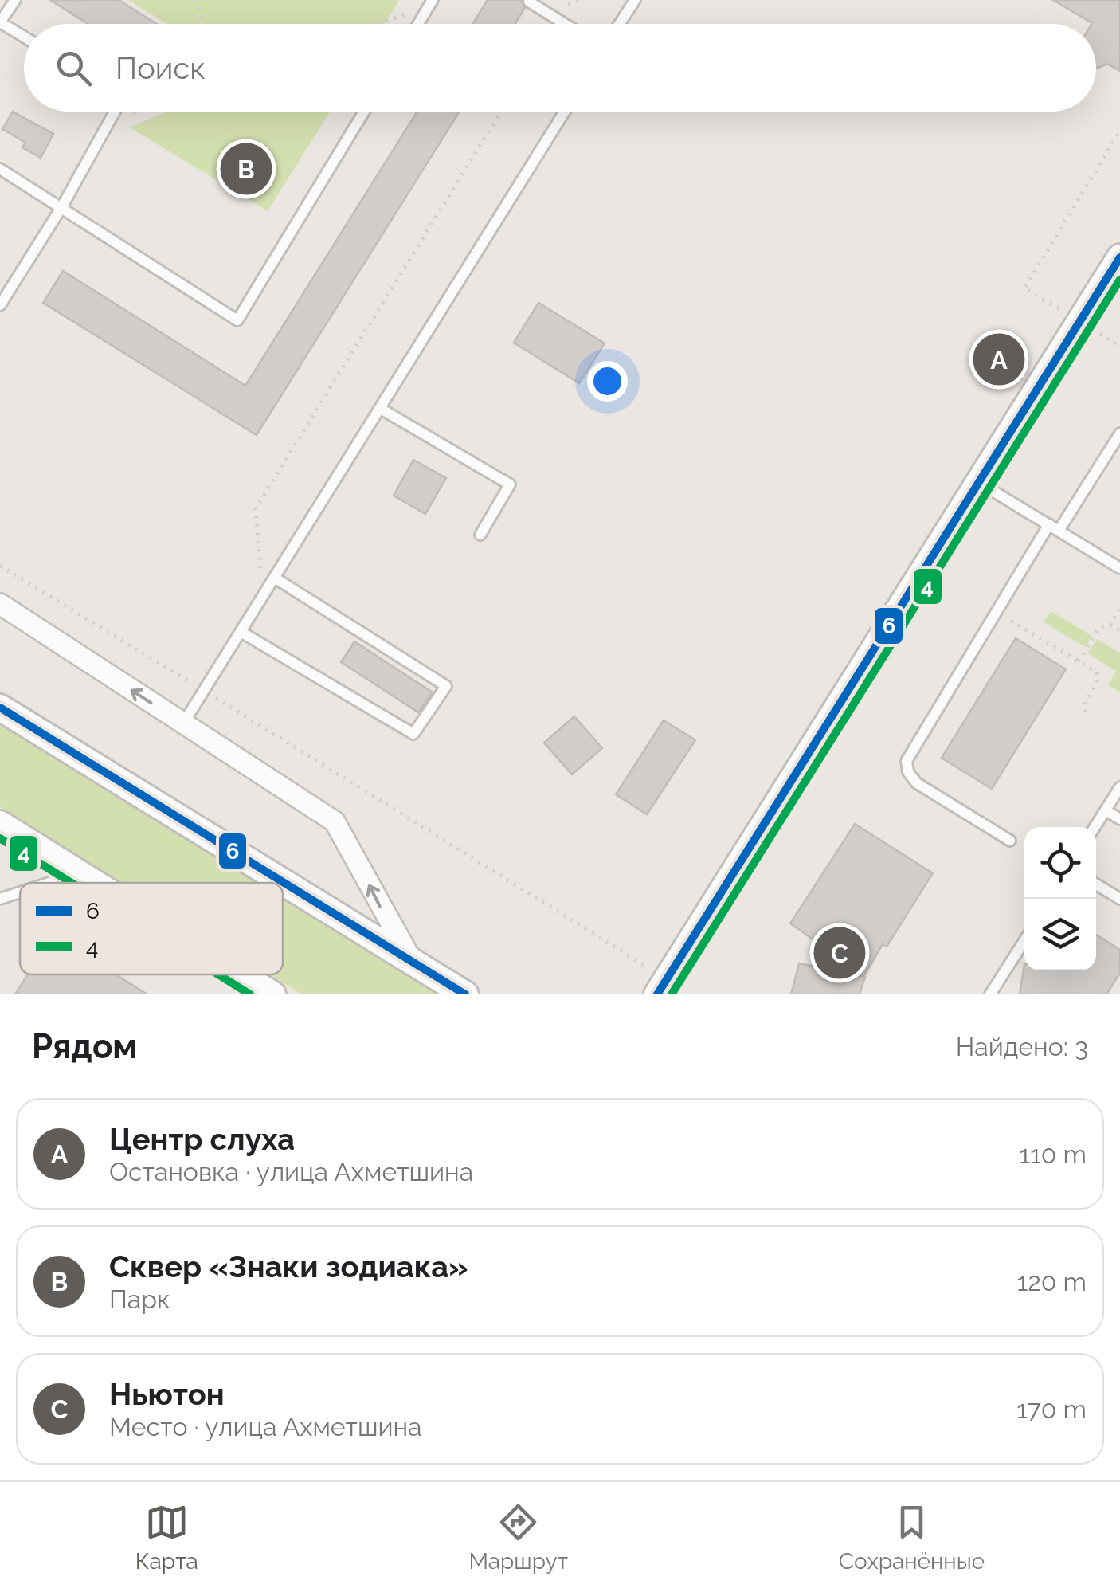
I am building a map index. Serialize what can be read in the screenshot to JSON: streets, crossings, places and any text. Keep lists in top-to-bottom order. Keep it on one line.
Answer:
{"lines":["transit line 6","transit line 4"],"legend":["6","4"],"page":{"search":"Поиск","pins":["B","A","C"],"heading":["Рядом","Найдено: 3"],"list":[{"mark":"A","name":"Центр слуха","note":"Остановка · улица Ахметшина","value":"110 m"},{"mark":"B","name":"Сквер «Знаки зодиака»","note":"Парк","value":"120 m"},{"mark":"C","name":"Ньютон","note":"Место · улица Ахметшина","value":"170 m"}],"nav":["Карта","Маршрут","Сохранённые"]}}
